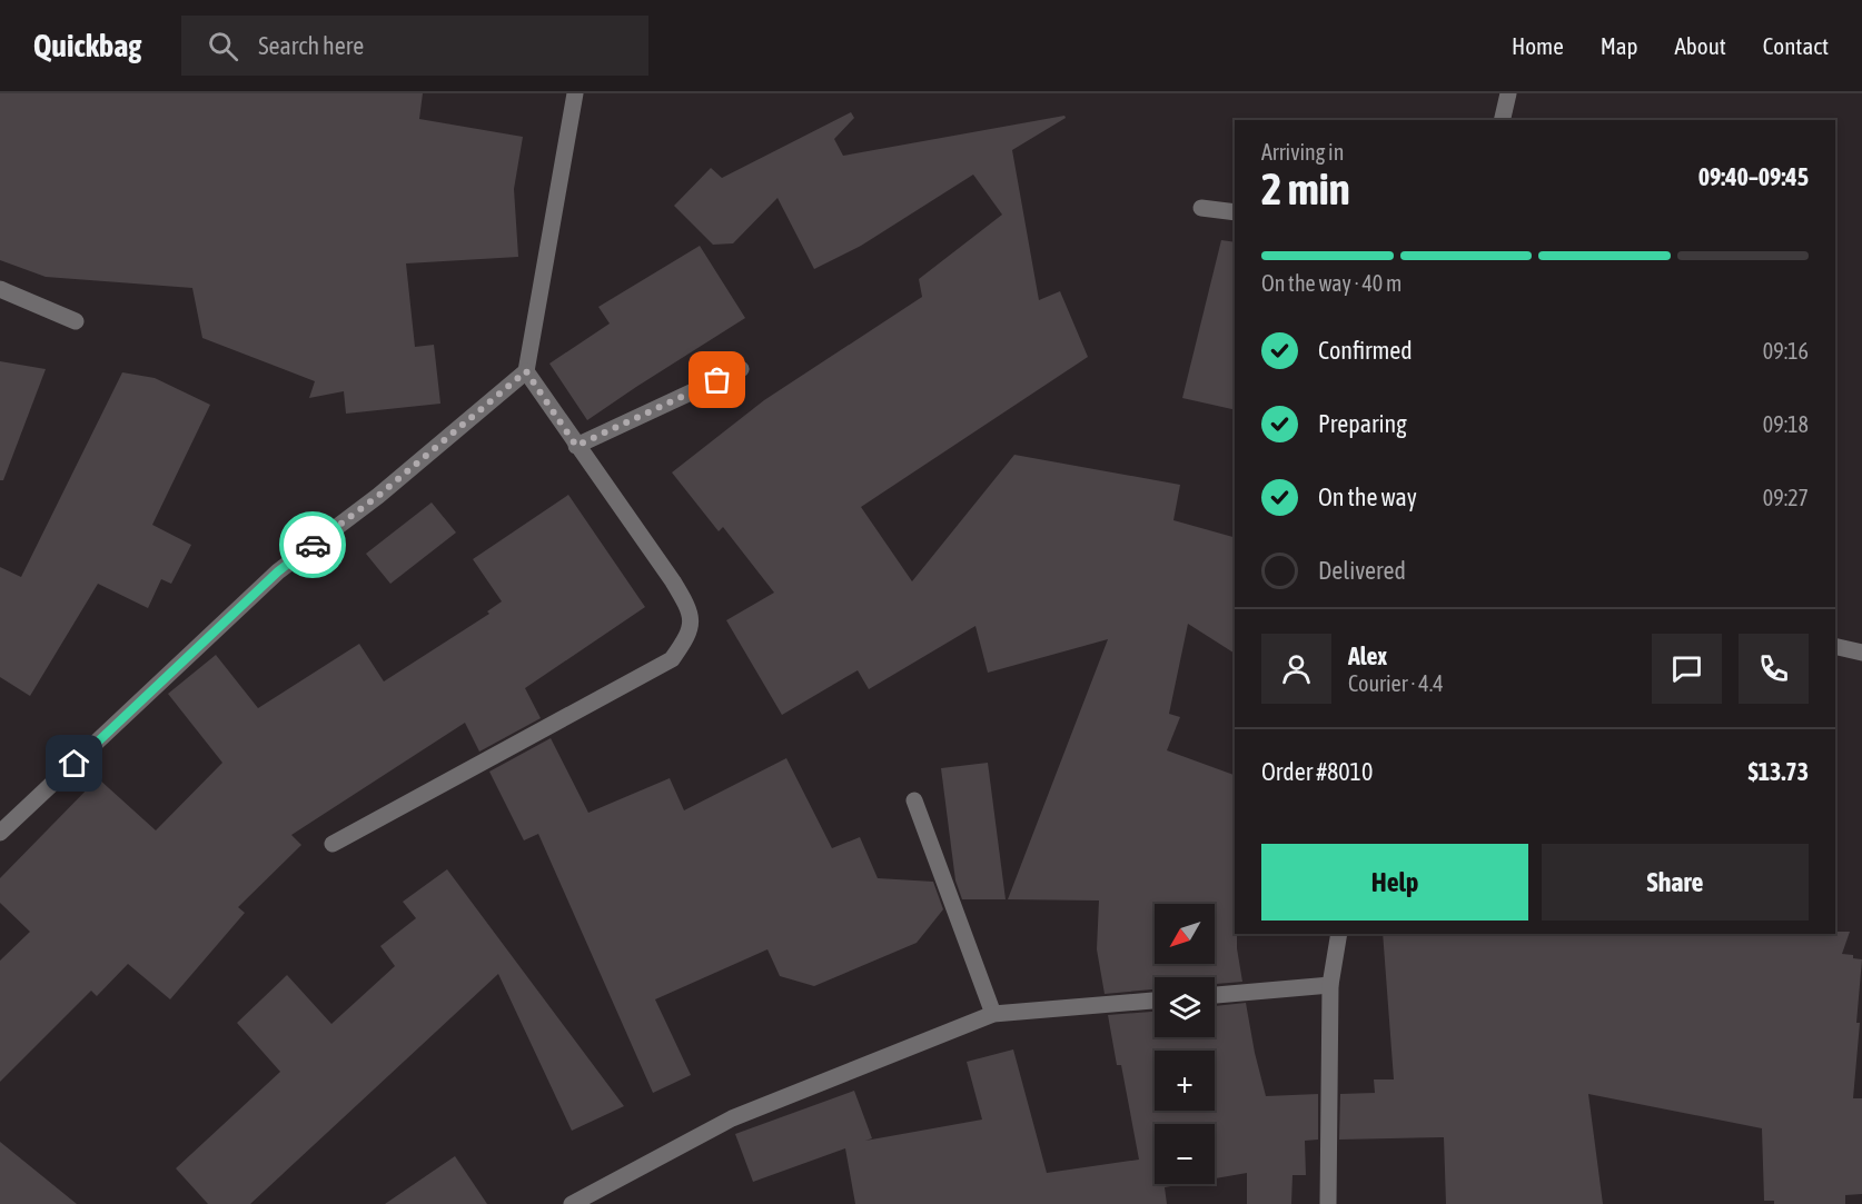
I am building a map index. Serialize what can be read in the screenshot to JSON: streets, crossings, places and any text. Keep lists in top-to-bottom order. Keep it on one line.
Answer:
{"north":"bottom left","page":{"header":"Quickbag","search":"Search here","nav":["Home","Map","About","Contact"],"heading":["2 min","Arriving in","09:40–09:45"],"panel":["Alex","Courier · 4.4","Order #8010","$13.73"],"bar":"On the way · 40 m","list":[["Confirmed","09:16"],["Preparing","09:18"],["On the way","09:27"],"Delivered"],"buttons":["Help","Share"],"map_buttons":["+","−"]}}
